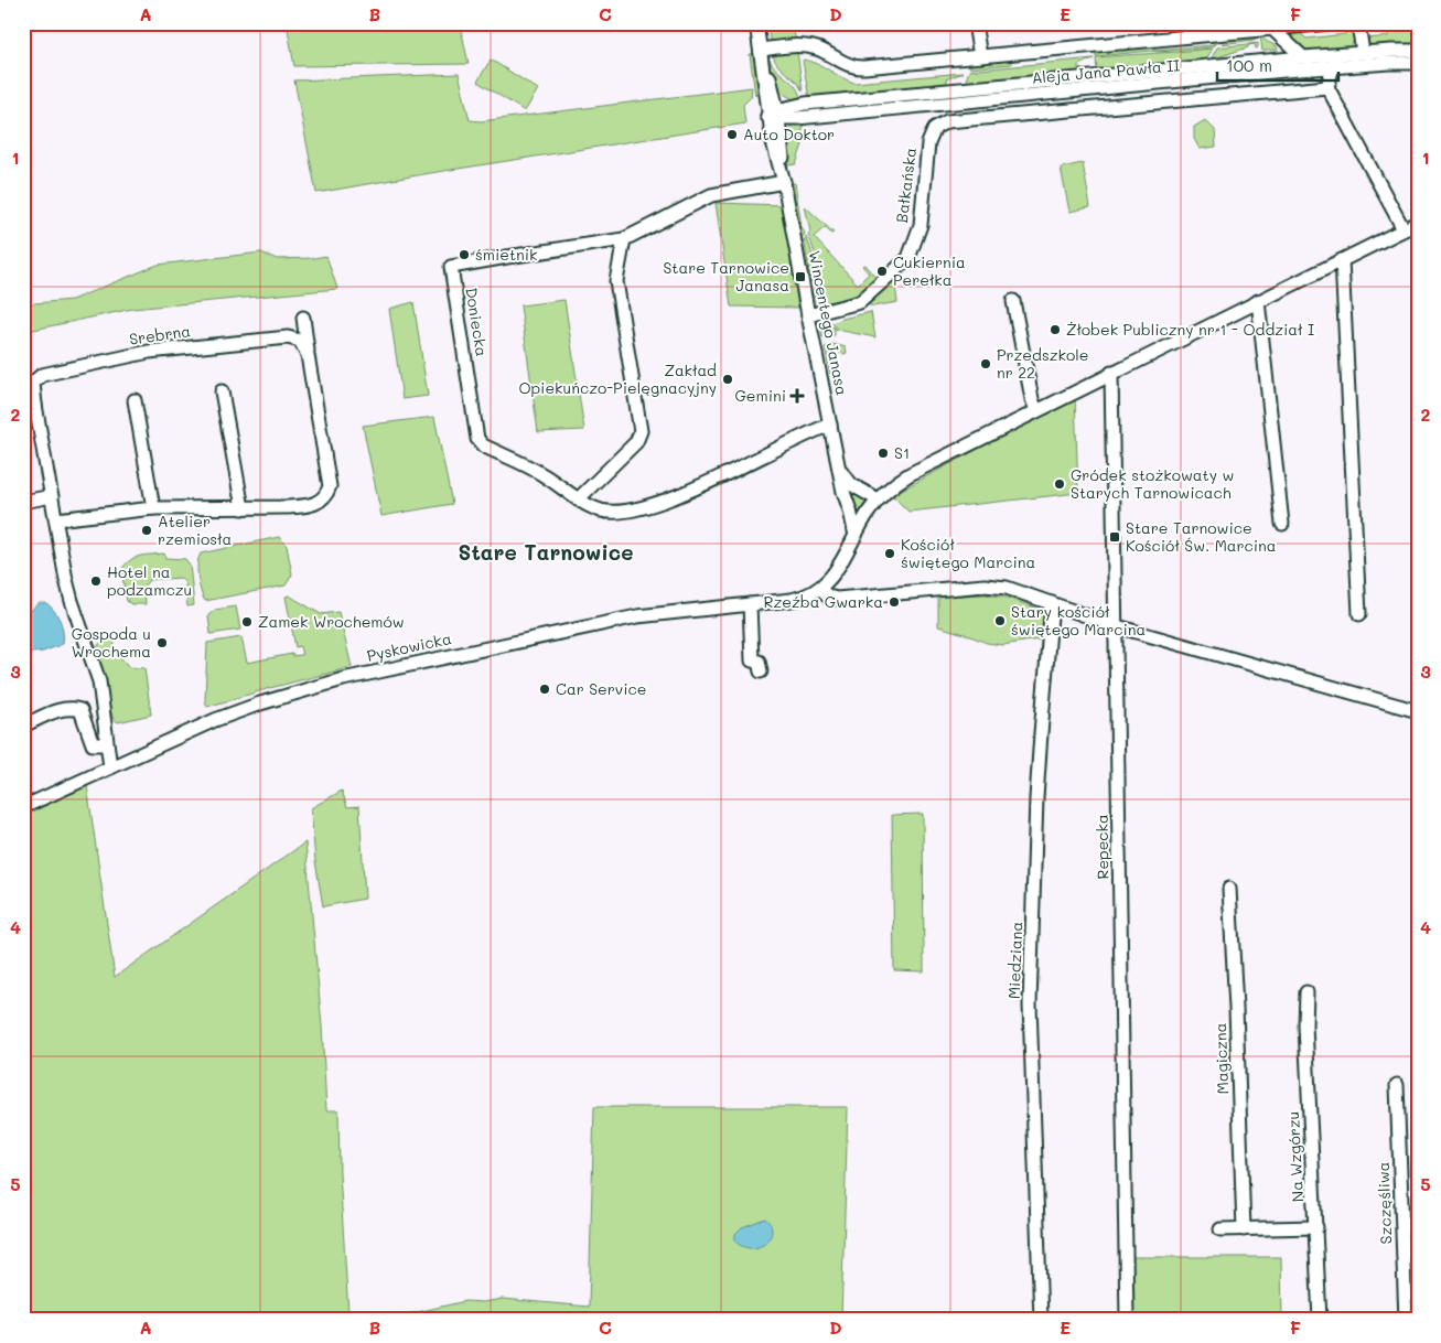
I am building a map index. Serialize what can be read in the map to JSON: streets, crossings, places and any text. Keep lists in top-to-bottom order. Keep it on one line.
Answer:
{"streets":{"street":["Aleja Jana Pawła II","Bałkańska","Doniecka","Wincentego Janasa","Srebrna","Pyskowicka","Repecka","Miedziana","Magiczna","Na Wzgórzu","Szczęśliwa"]},"crossings":[["Aleja Jana Pawła II","Wincentego Janasa"],["Bałkańska","Wincentego Janasa"],["Doniecka","Wincentego Janasa"],["Srebrna","Pyskowicka"]],"districts":["Stare Tarnowice"],"places":{"other":["Auto Doktor","śmietnik","Cukiernia Perełka","Żłobek Publiczny nr 1 - Oddział I","Przedszkole nr 22","Zakład Opiekuńczo-Pielęgnacyjny","S1","Gródek stożkowaty w Starych Tarnowicach","Atelier rzemiosła","Kościół świętego Marcina","Hotel na podzamczu","Rzeźba Gwarka","Stary kościół świętego Marcina","Zamek Wrochemów","Gospoda u Wrochema","Car Service"],"transit":["Stare Tarnowice Janasa","Stare Tarnowice Kościół Św. Marcina"],"health":["Gemini"]},"scale_bar":"100 m","grid":{"columns":["A","B","C","D","E","F"],"rows":["1","2","3","4","5"]}}
